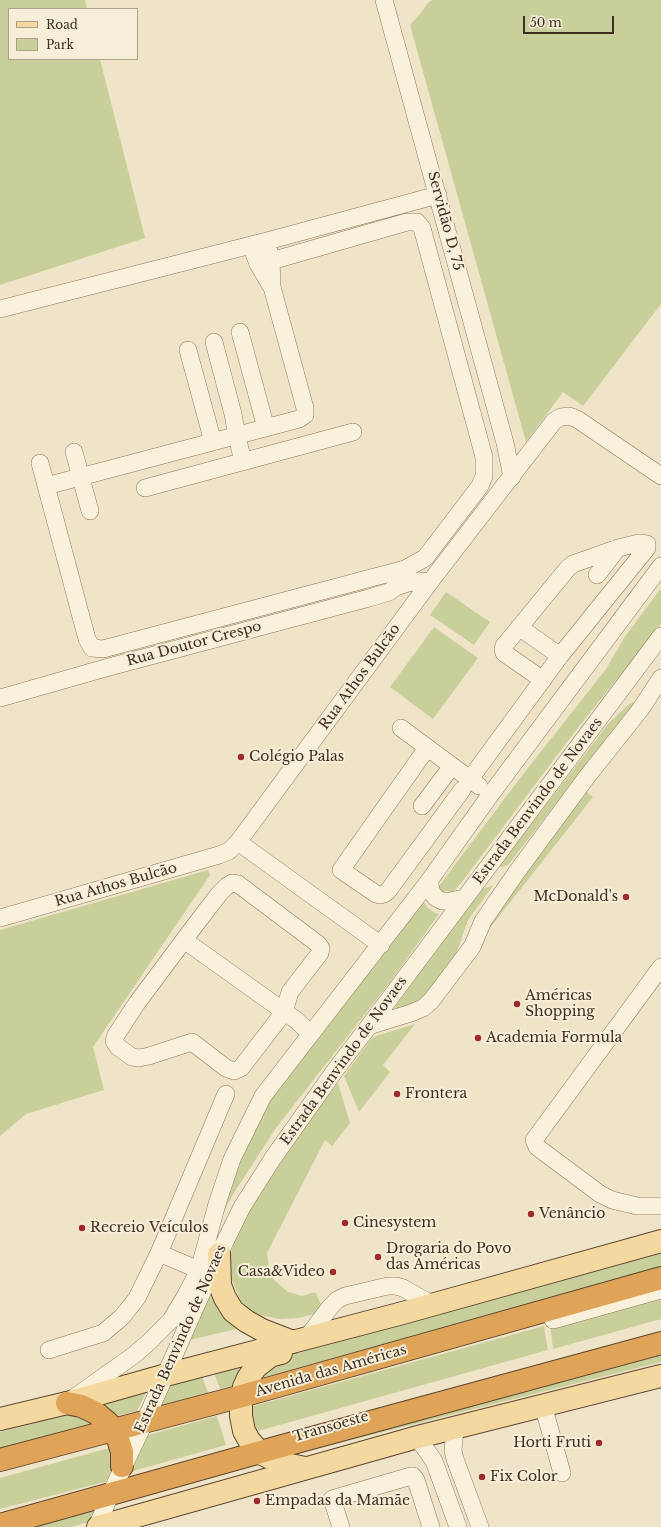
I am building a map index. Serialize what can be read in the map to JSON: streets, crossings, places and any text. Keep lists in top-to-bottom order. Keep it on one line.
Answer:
{"streets":{"highway":["Avenida das Américas"],"street":["Servidão D, 75","Rua Doutor Crespo","Rua Athos Bulcão","Estrada Benvindo de Novaes","Transoeste"]},"crossings":[["Servidão D, 75","Rua Athos Bulcão"],["Rua Doutor Crespo","Rua Athos Bulcão"],["Estrada Benvindo de Novaes","Avenida das Américas"]],"places":["Colégio Palas","McDonald's","Américas Shopping","Academia Formula","Frontera","Venâncio","Cinesystem","Recreio Veículos","Drogaria do Povo das Américas","Casa&Video","Horti Fruti","Fix Color","Empadas da Mamãe"],"legend":["Road","Park"],"scale_bar":"50 m"}
